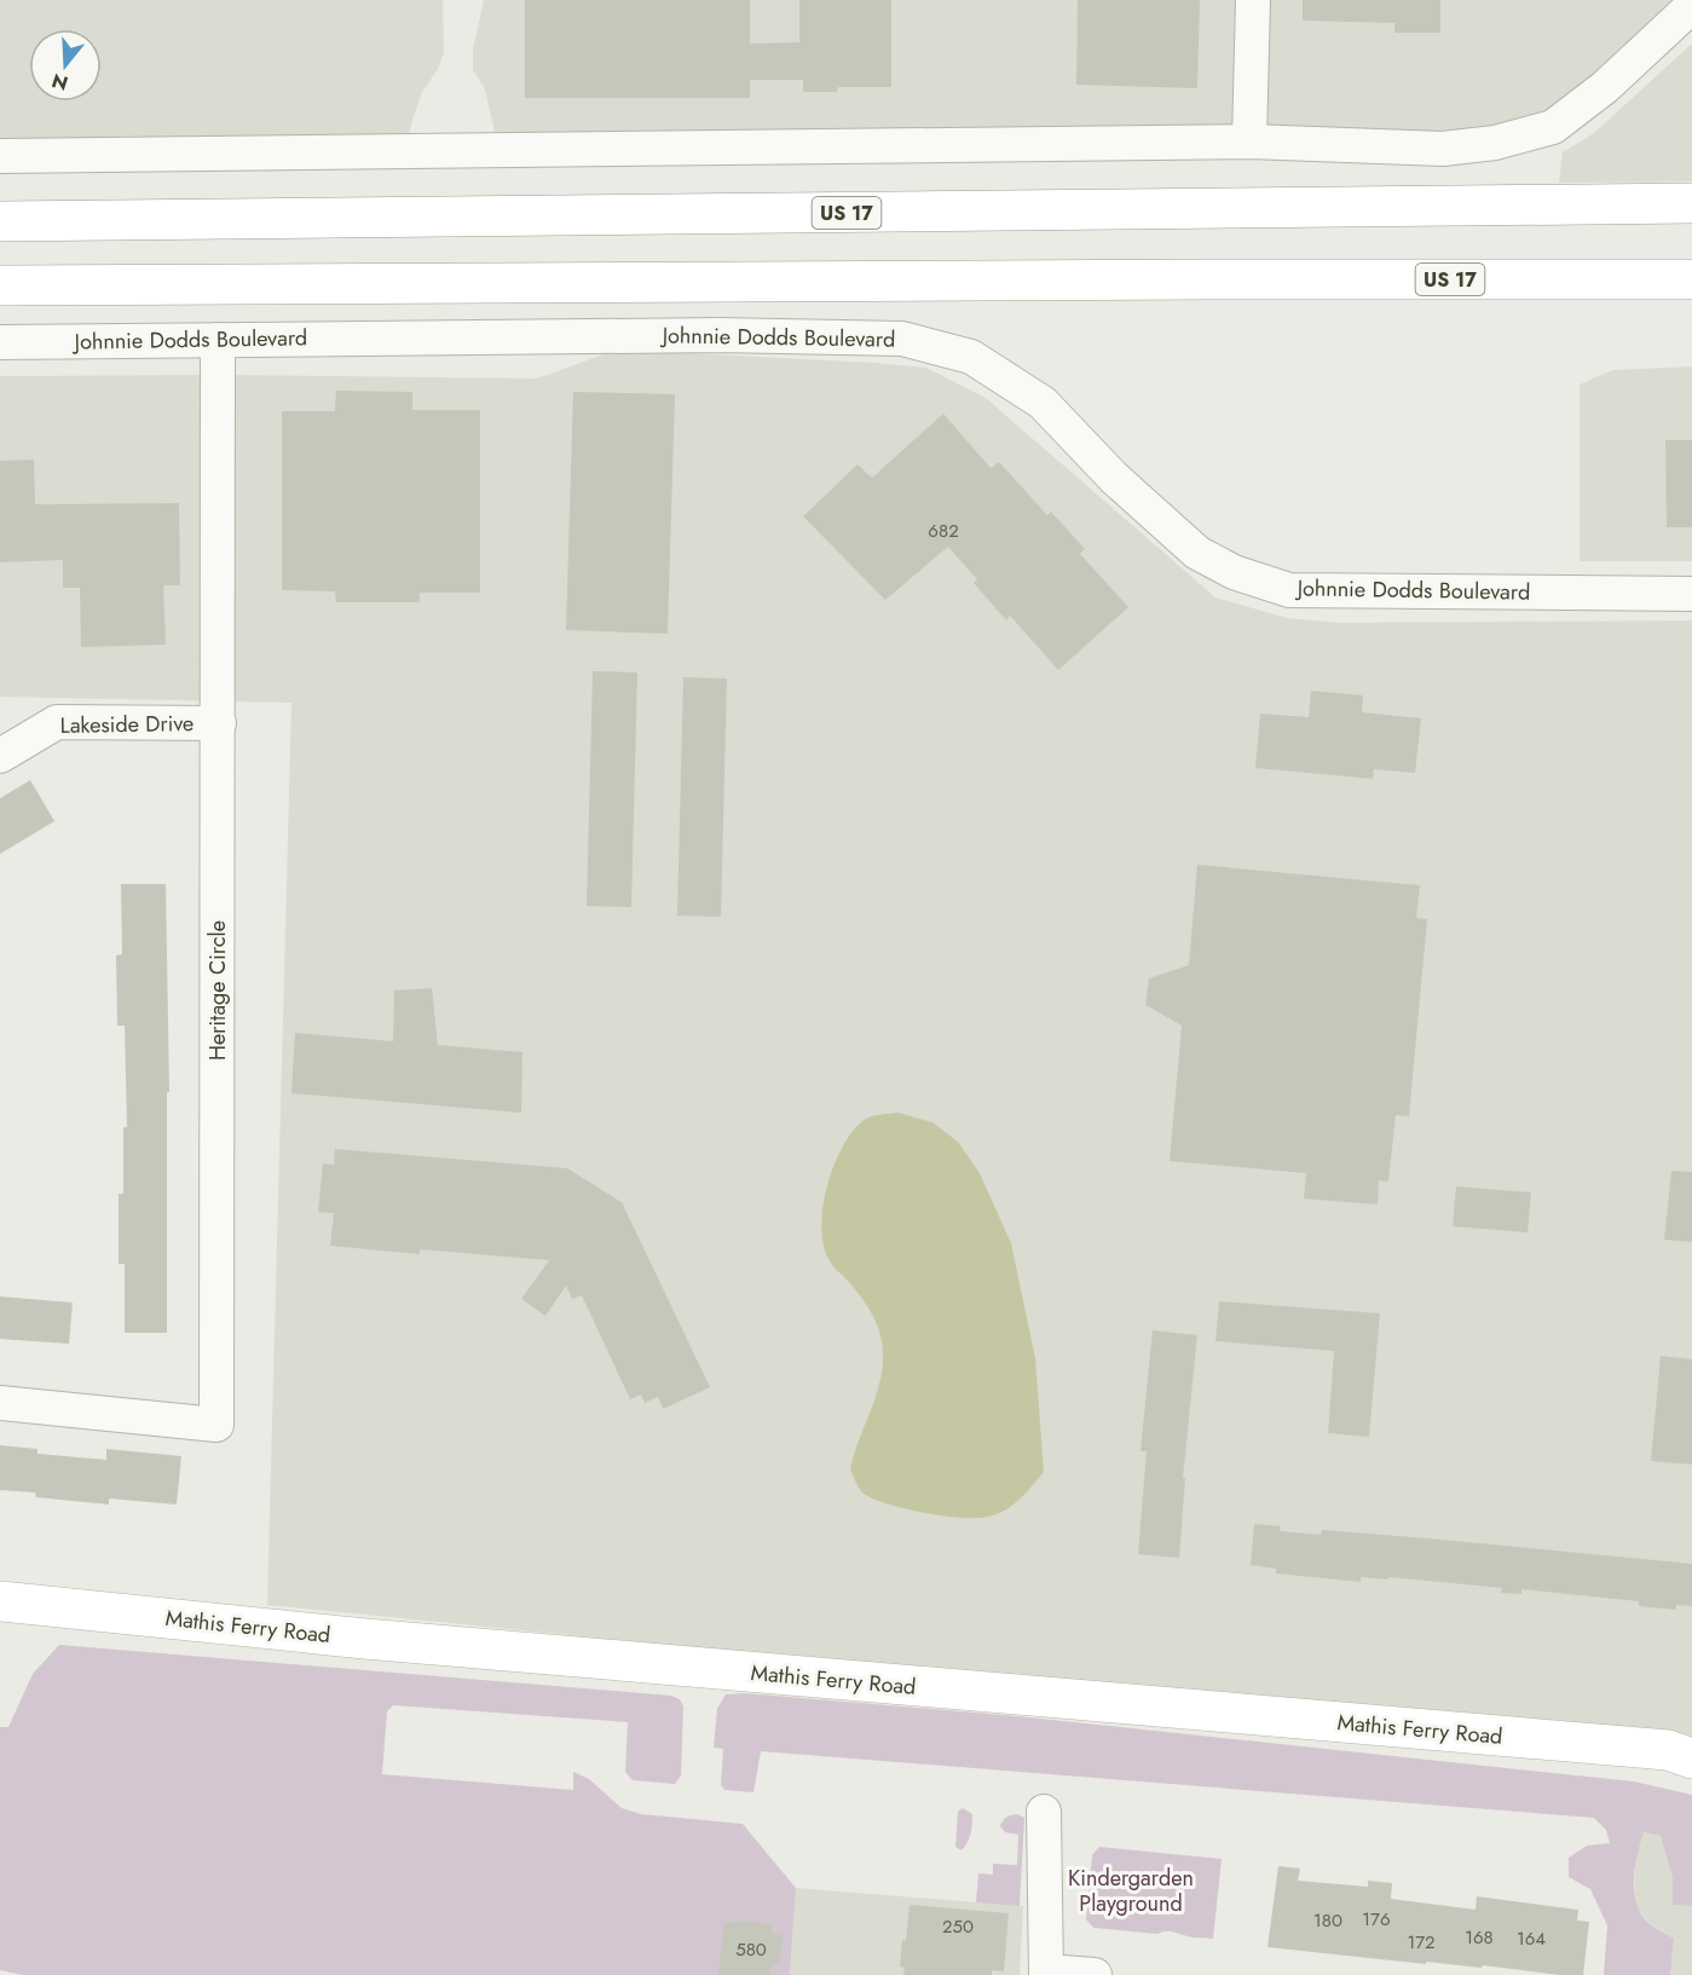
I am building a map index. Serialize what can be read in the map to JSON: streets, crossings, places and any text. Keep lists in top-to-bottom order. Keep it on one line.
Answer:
{"streets":{"main road":["US 17","Mathis Ferry Road"],"street":["Johnnie Dodds Boulevard","Lakeside Drive","Heritage Circle"]},"crossings":[["Johnnie Dodds Boulevard","Heritage Circle"],["Lakeside Drive","Heritage Circle"]],"parks":["Kindergarden Playground"],"house_numbers":["682","176","180","250","168","164","172","580"],"north":"bottom"}
